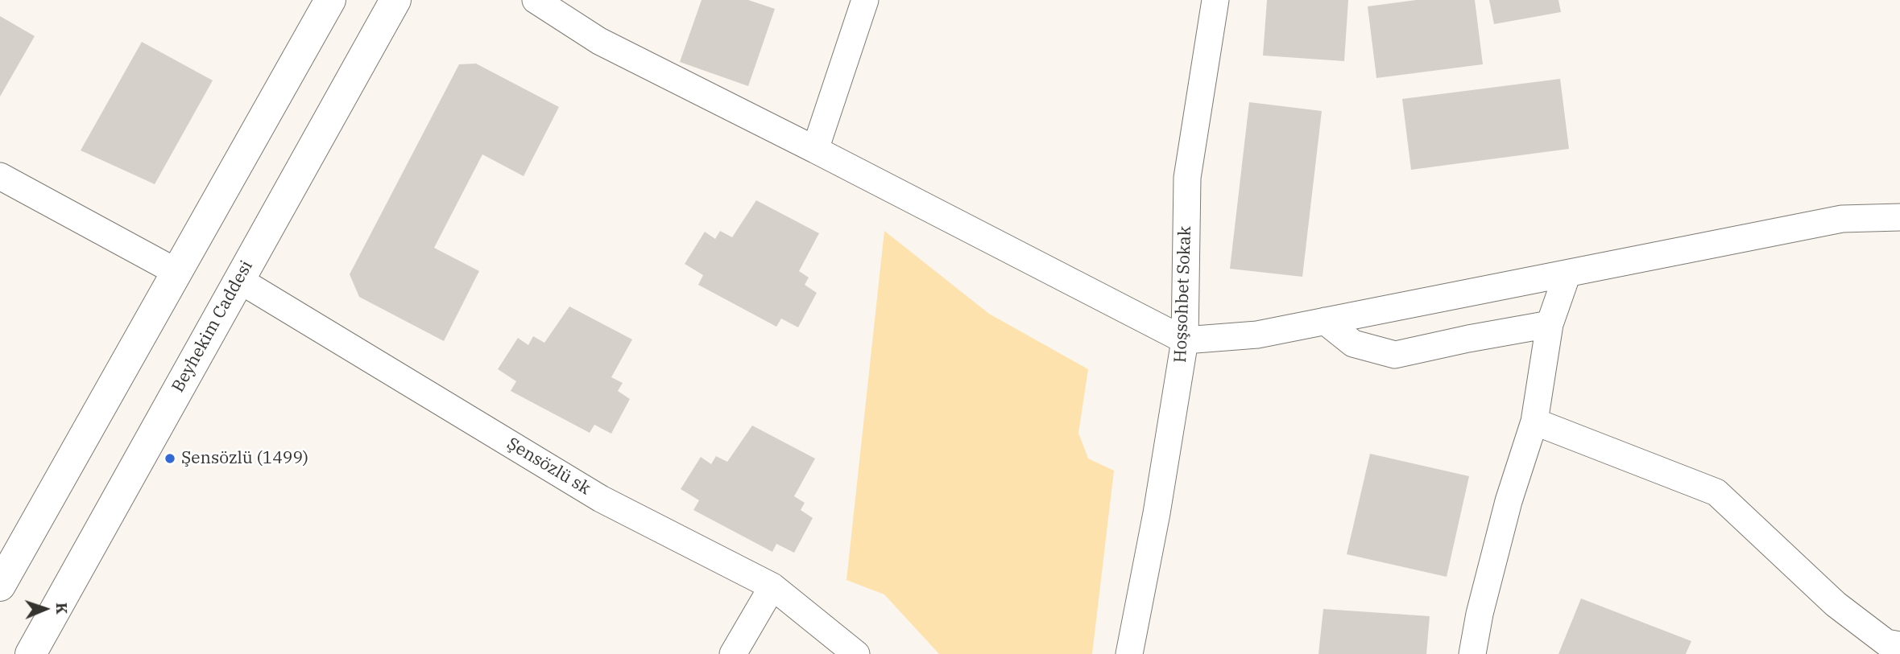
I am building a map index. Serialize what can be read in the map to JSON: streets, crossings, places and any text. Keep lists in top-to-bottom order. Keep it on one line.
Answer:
{"streets":{"main road":["Beyhekim Caddesi"],"street":["Hoşsohbet Sokak","Şensözlü sk"]},"crossings":[["Beyhekim Caddesi","Şensözlü sk"]],"places":["Şensözlü (1499)"],"north":"right"}
